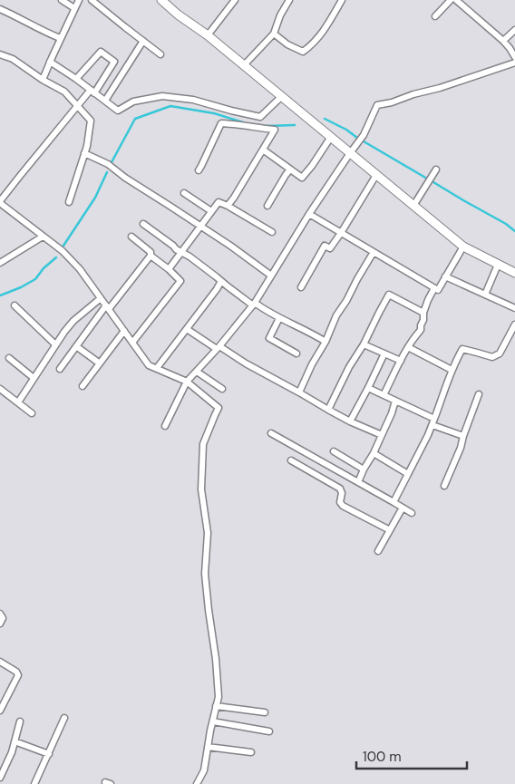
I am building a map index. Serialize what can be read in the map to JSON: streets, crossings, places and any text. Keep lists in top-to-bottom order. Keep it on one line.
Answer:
{"scale_bar":"100 m"}
